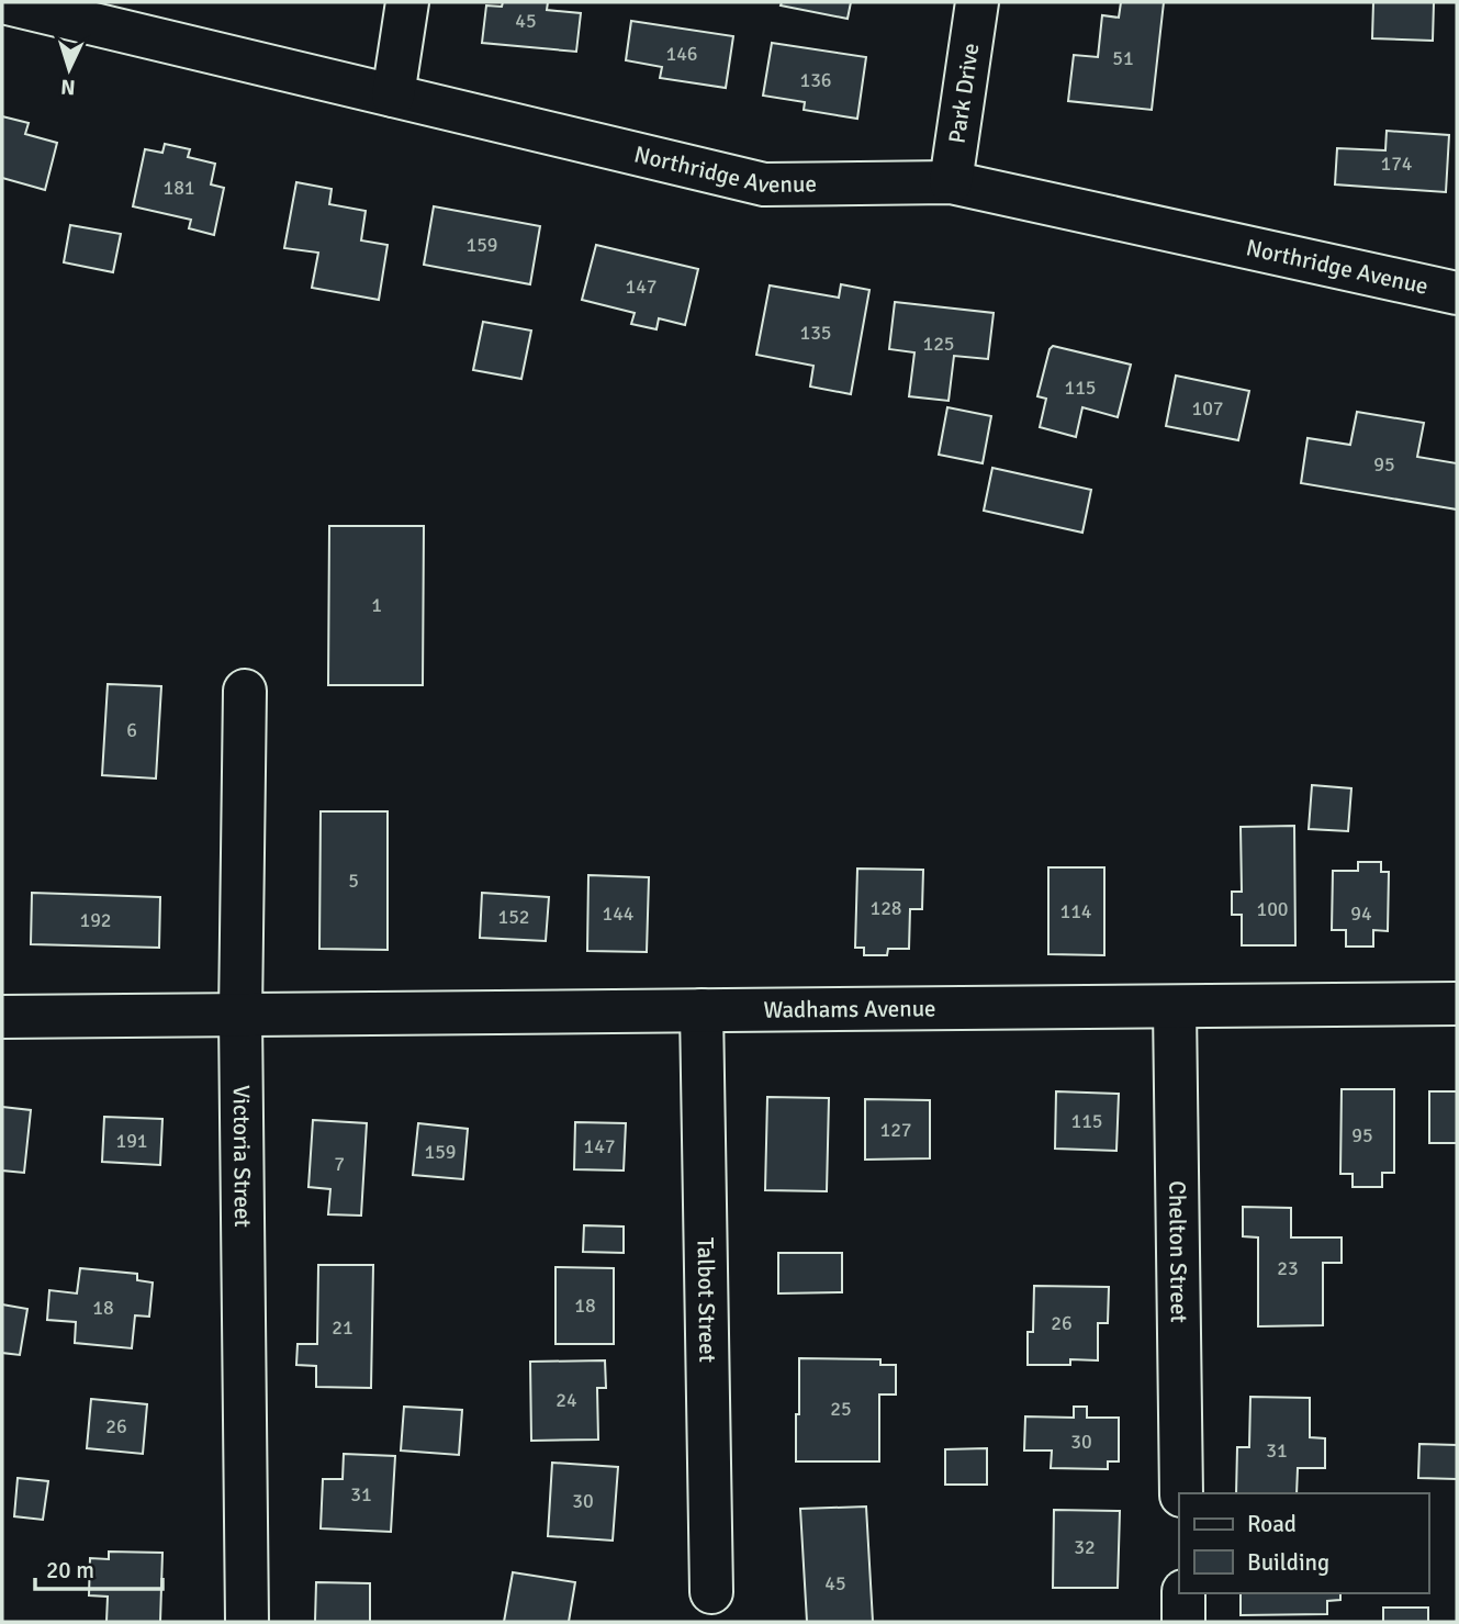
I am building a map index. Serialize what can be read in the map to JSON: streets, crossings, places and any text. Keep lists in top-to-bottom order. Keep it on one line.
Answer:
{"streets":{"street":["Park Drive","Northridge Avenue","Wadhams Avenue","Victoria Street","Chelton Street","Talbot Street"]},"crossings":[["Park Drive","Northridge Avenue"],["Wadhams Avenue","Victoria Street"],["Wadhams Avenue","Chelton Street"],["Wadhams Avenue","Talbot Street"]],"house_numbers":["45","146","51","136","174","181","159","147","135","125","115","107","95","1","6","5","128","100","114","144","94","152","192","115","127","95","191","147","159","7","23","18","18","26","21","24","25","26","30","31","31","30","32","45"],"legend":["Road","Building"],"scale_bar":"20 m","north":"bottom"}
